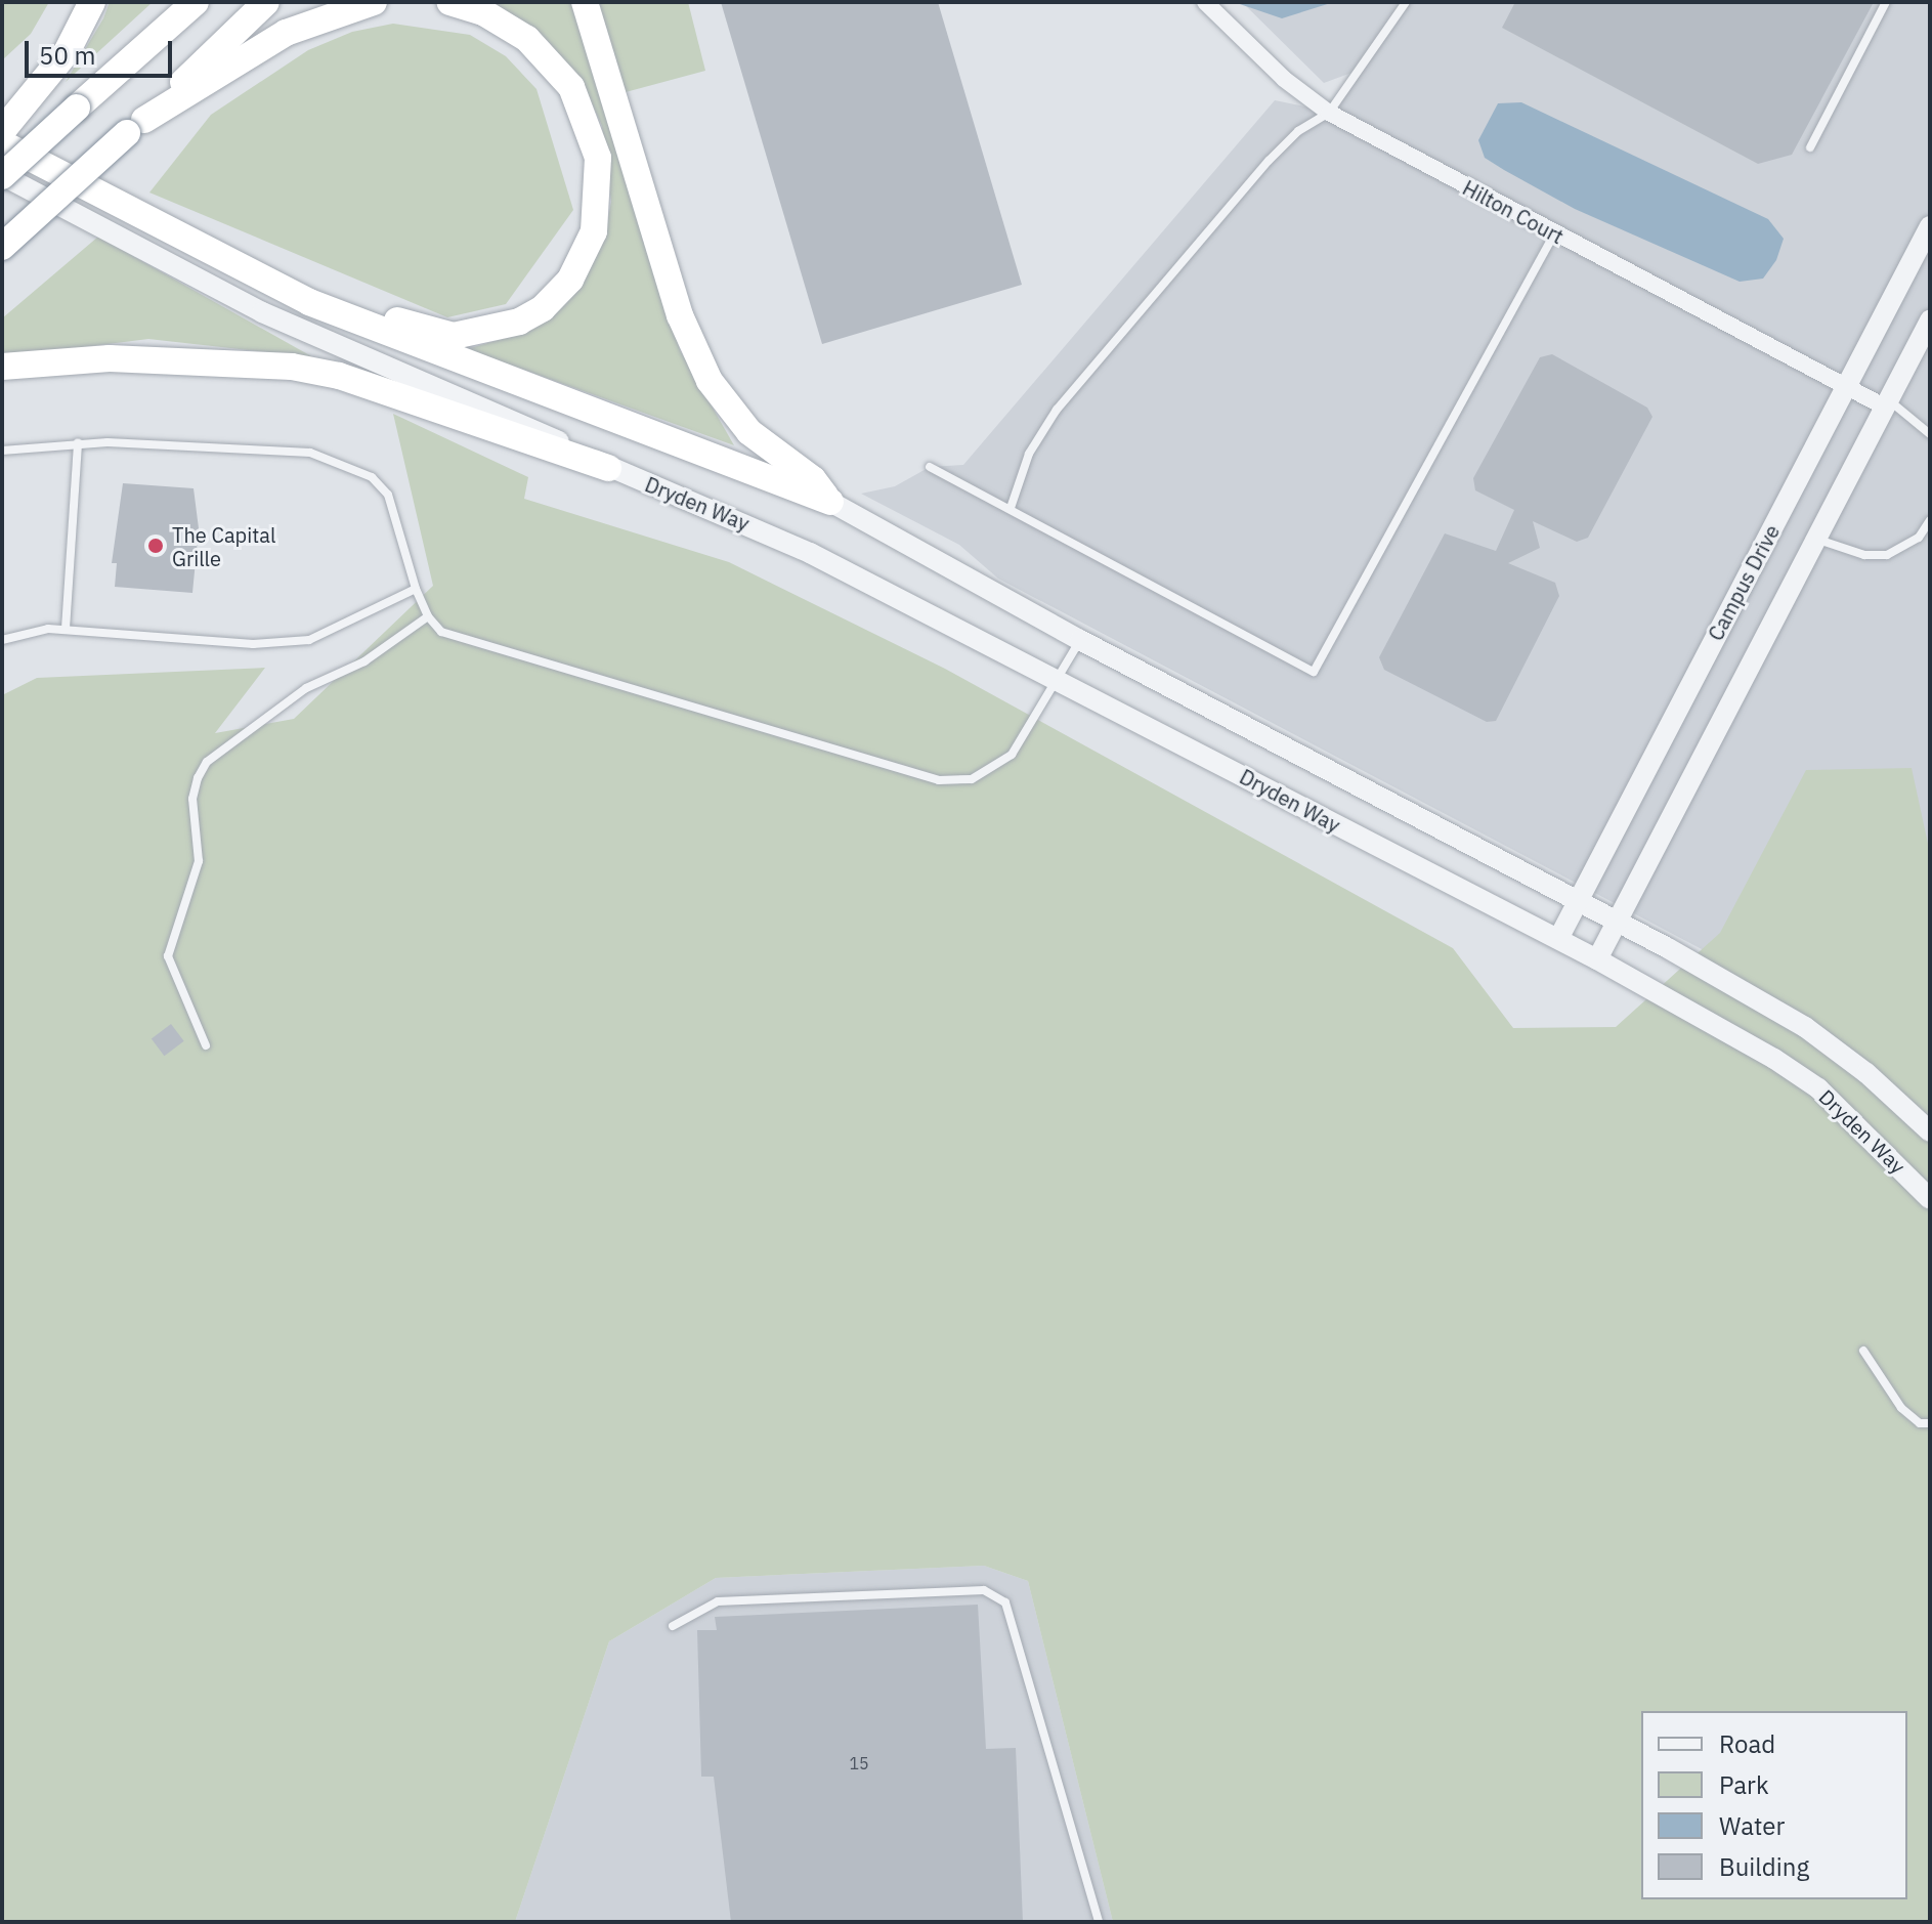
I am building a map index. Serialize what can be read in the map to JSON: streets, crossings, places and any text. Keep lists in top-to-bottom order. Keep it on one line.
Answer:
{"streets":{"street":["Hilton Court","Dryden Way","Campus Drive"]},"crossings":[["Hilton Court","Campus Drive"],["Dryden Way","Campus Drive"]],"places":["The Capital Grille"],"house_numbers":["15"],"legend":["Road","Park","Water","Building"],"scale_bar":"50 m"}
